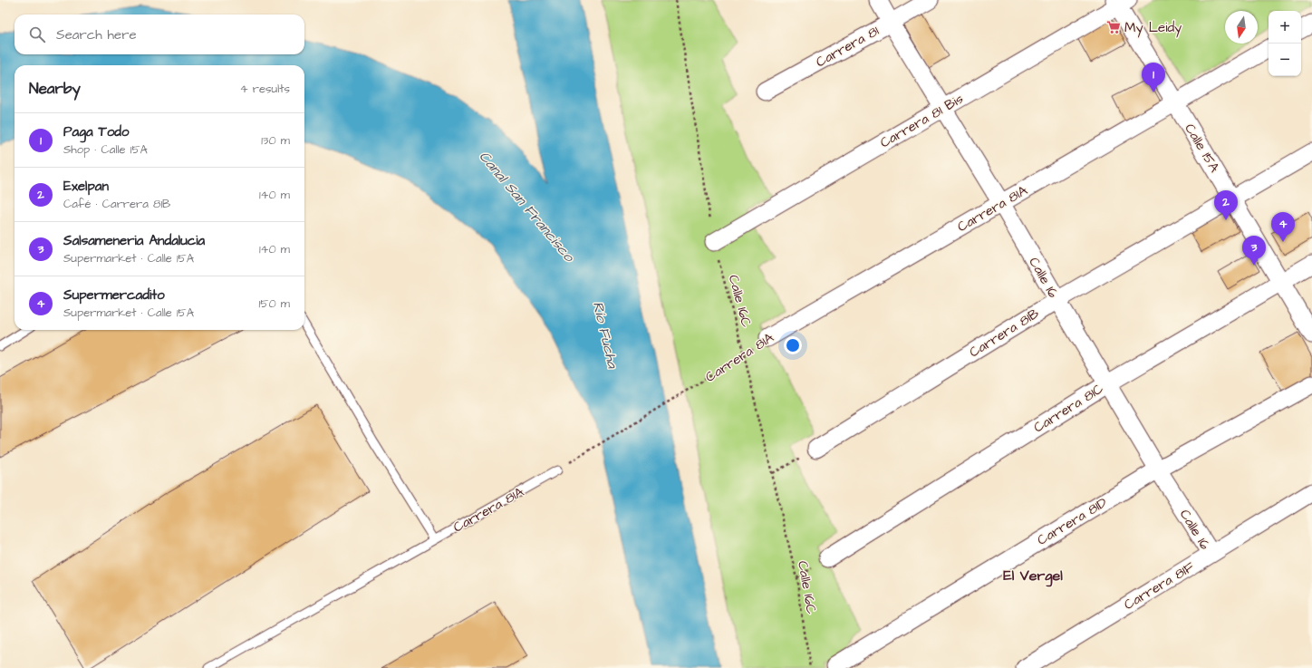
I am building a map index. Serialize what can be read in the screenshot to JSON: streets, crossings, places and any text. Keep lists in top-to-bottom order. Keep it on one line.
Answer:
{"streets":{"street":["Carrera 81","Carrera 81 Bis","Calle 15A","Carrera 81A","Calle 16","Carrera 81B","Carrera 81C","Carrera 81D","Carrera 81F"],"path":["Calle 16C"]},"crossings":[["Carrera 81","Calle 16"],["Carrera 81 Bis","Calle 15A"],["Carrera 81 Bis","Calle 16"],["Carrera 81 Bis","Calle 16C"],["Calle 15A","Carrera 81A"],["Calle 15A","Carrera 81B"],["Calle 15A","Carrera 81C"],["Carrera 81A","Calle 16"],["Carrera 81A","Calle 16C"],["Calle 16","Carrera 81B"],["Calle 16","Carrera 81C"],["Calle 16","Carrera 81D"],["Calle 16","Carrera 81F"]],"districts":["El Vergel"],"water":["Canal San Francisco","Río Fucha"],"places":{"supermarket":["My Leidy"]},"north":"bottom","page":{"map_buttons":["+","−"],"search":"Search here","pins":["1","2","4","3"],"heading":["Nearby","4 results"],"list":[{"mark":"1","name":"Paga Todo","note":"Shop · Calle 15A","value":"130 m"},{"mark":"2","name":"Exelpan","note":"Café · Carrera 81B","value":"140 m"},{"mark":"3","name":"Salsameneria Andalucia","note":"Supermarket · Calle 15A","value":"140 m"},{"mark":"4","name":"Supermercadito","note":"Supermarket · Calle 15A","value":"150 m"}]}}
